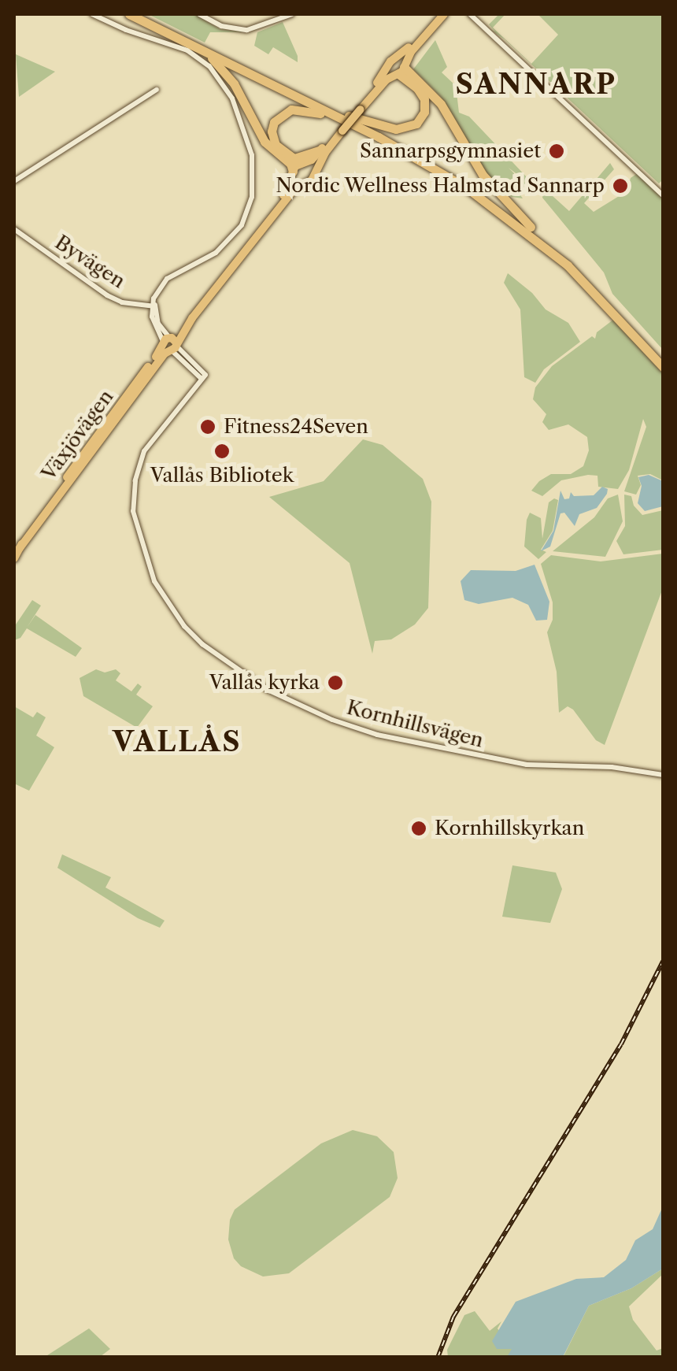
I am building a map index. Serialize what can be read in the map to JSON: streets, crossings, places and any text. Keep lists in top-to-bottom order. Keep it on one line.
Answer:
{"streets":{"highway":["Växjövägen"],"street":["Byvägen","Kornhillsvägen"]},"crossings":[["Växjövägen","Kornhillsvägen"]],"districts":["SANNARP","VALLÅS"],"places":["Sannarpsgymnasiet","Nordic Wellness Halmstad Sannarp","Fitness24Seven","Vallås Bibliotek","Vallås kyrka","Kornhillskyrkan"]}
